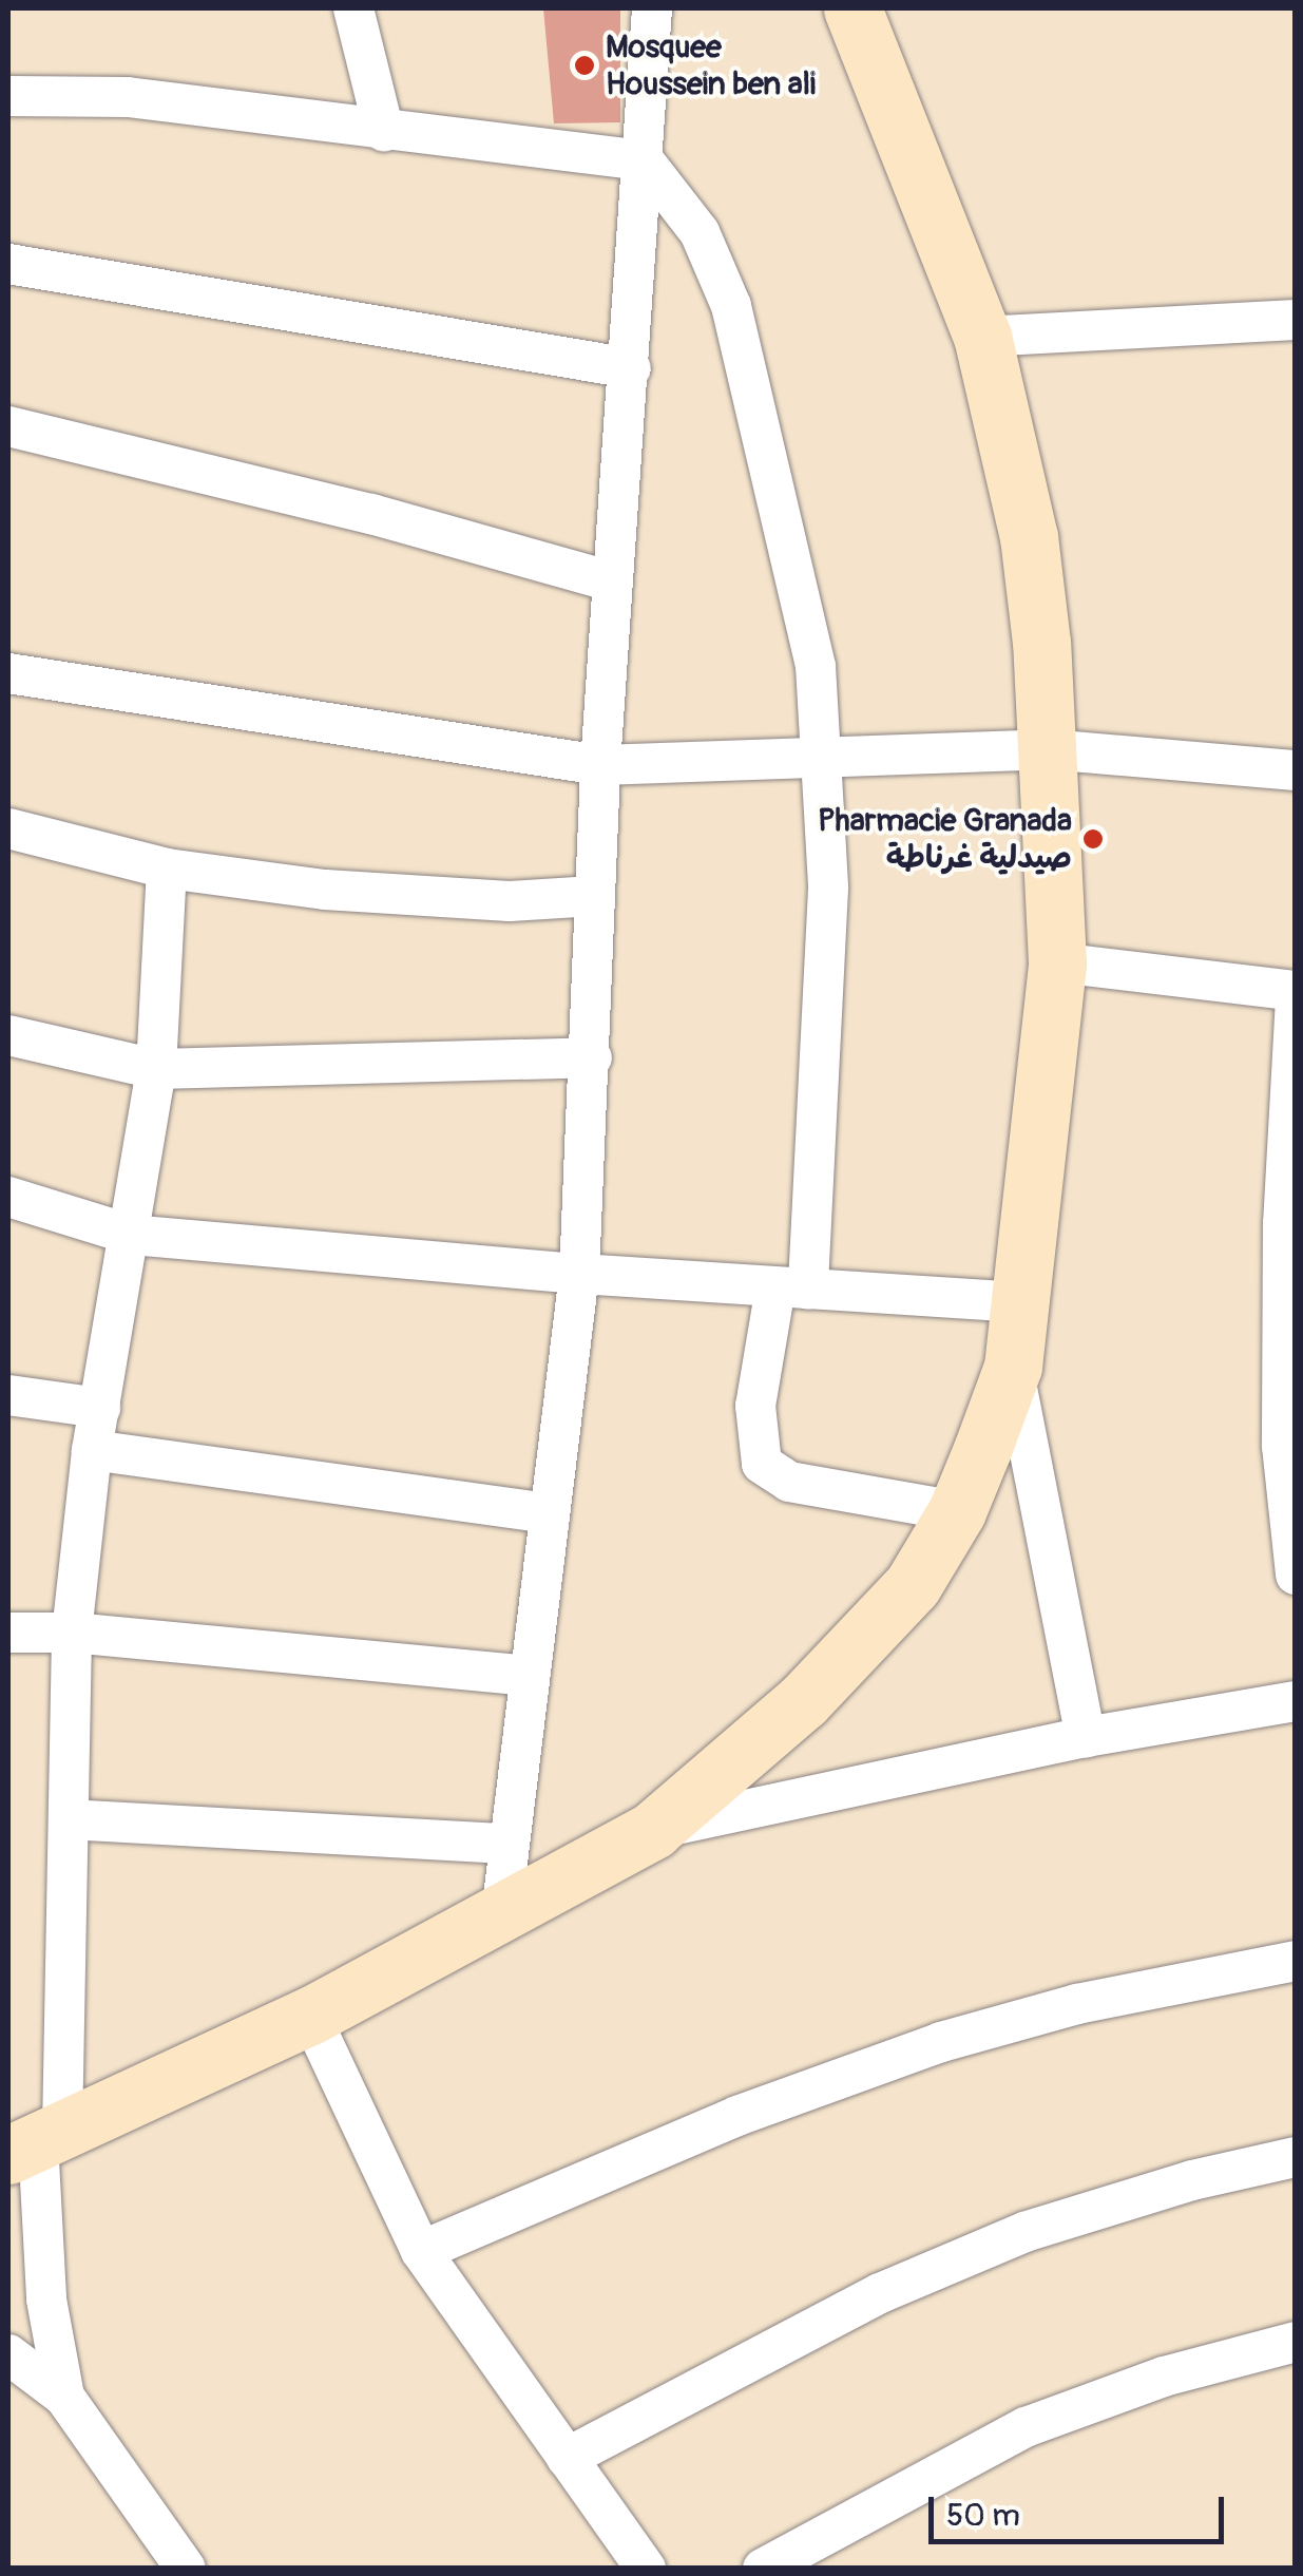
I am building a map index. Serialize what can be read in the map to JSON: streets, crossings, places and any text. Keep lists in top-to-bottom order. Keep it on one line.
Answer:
{"places":["Mosquee Houssein ben ali","Pharmacie Granada صيدلية غرناطة"],"scale_bar":"50 m"}
